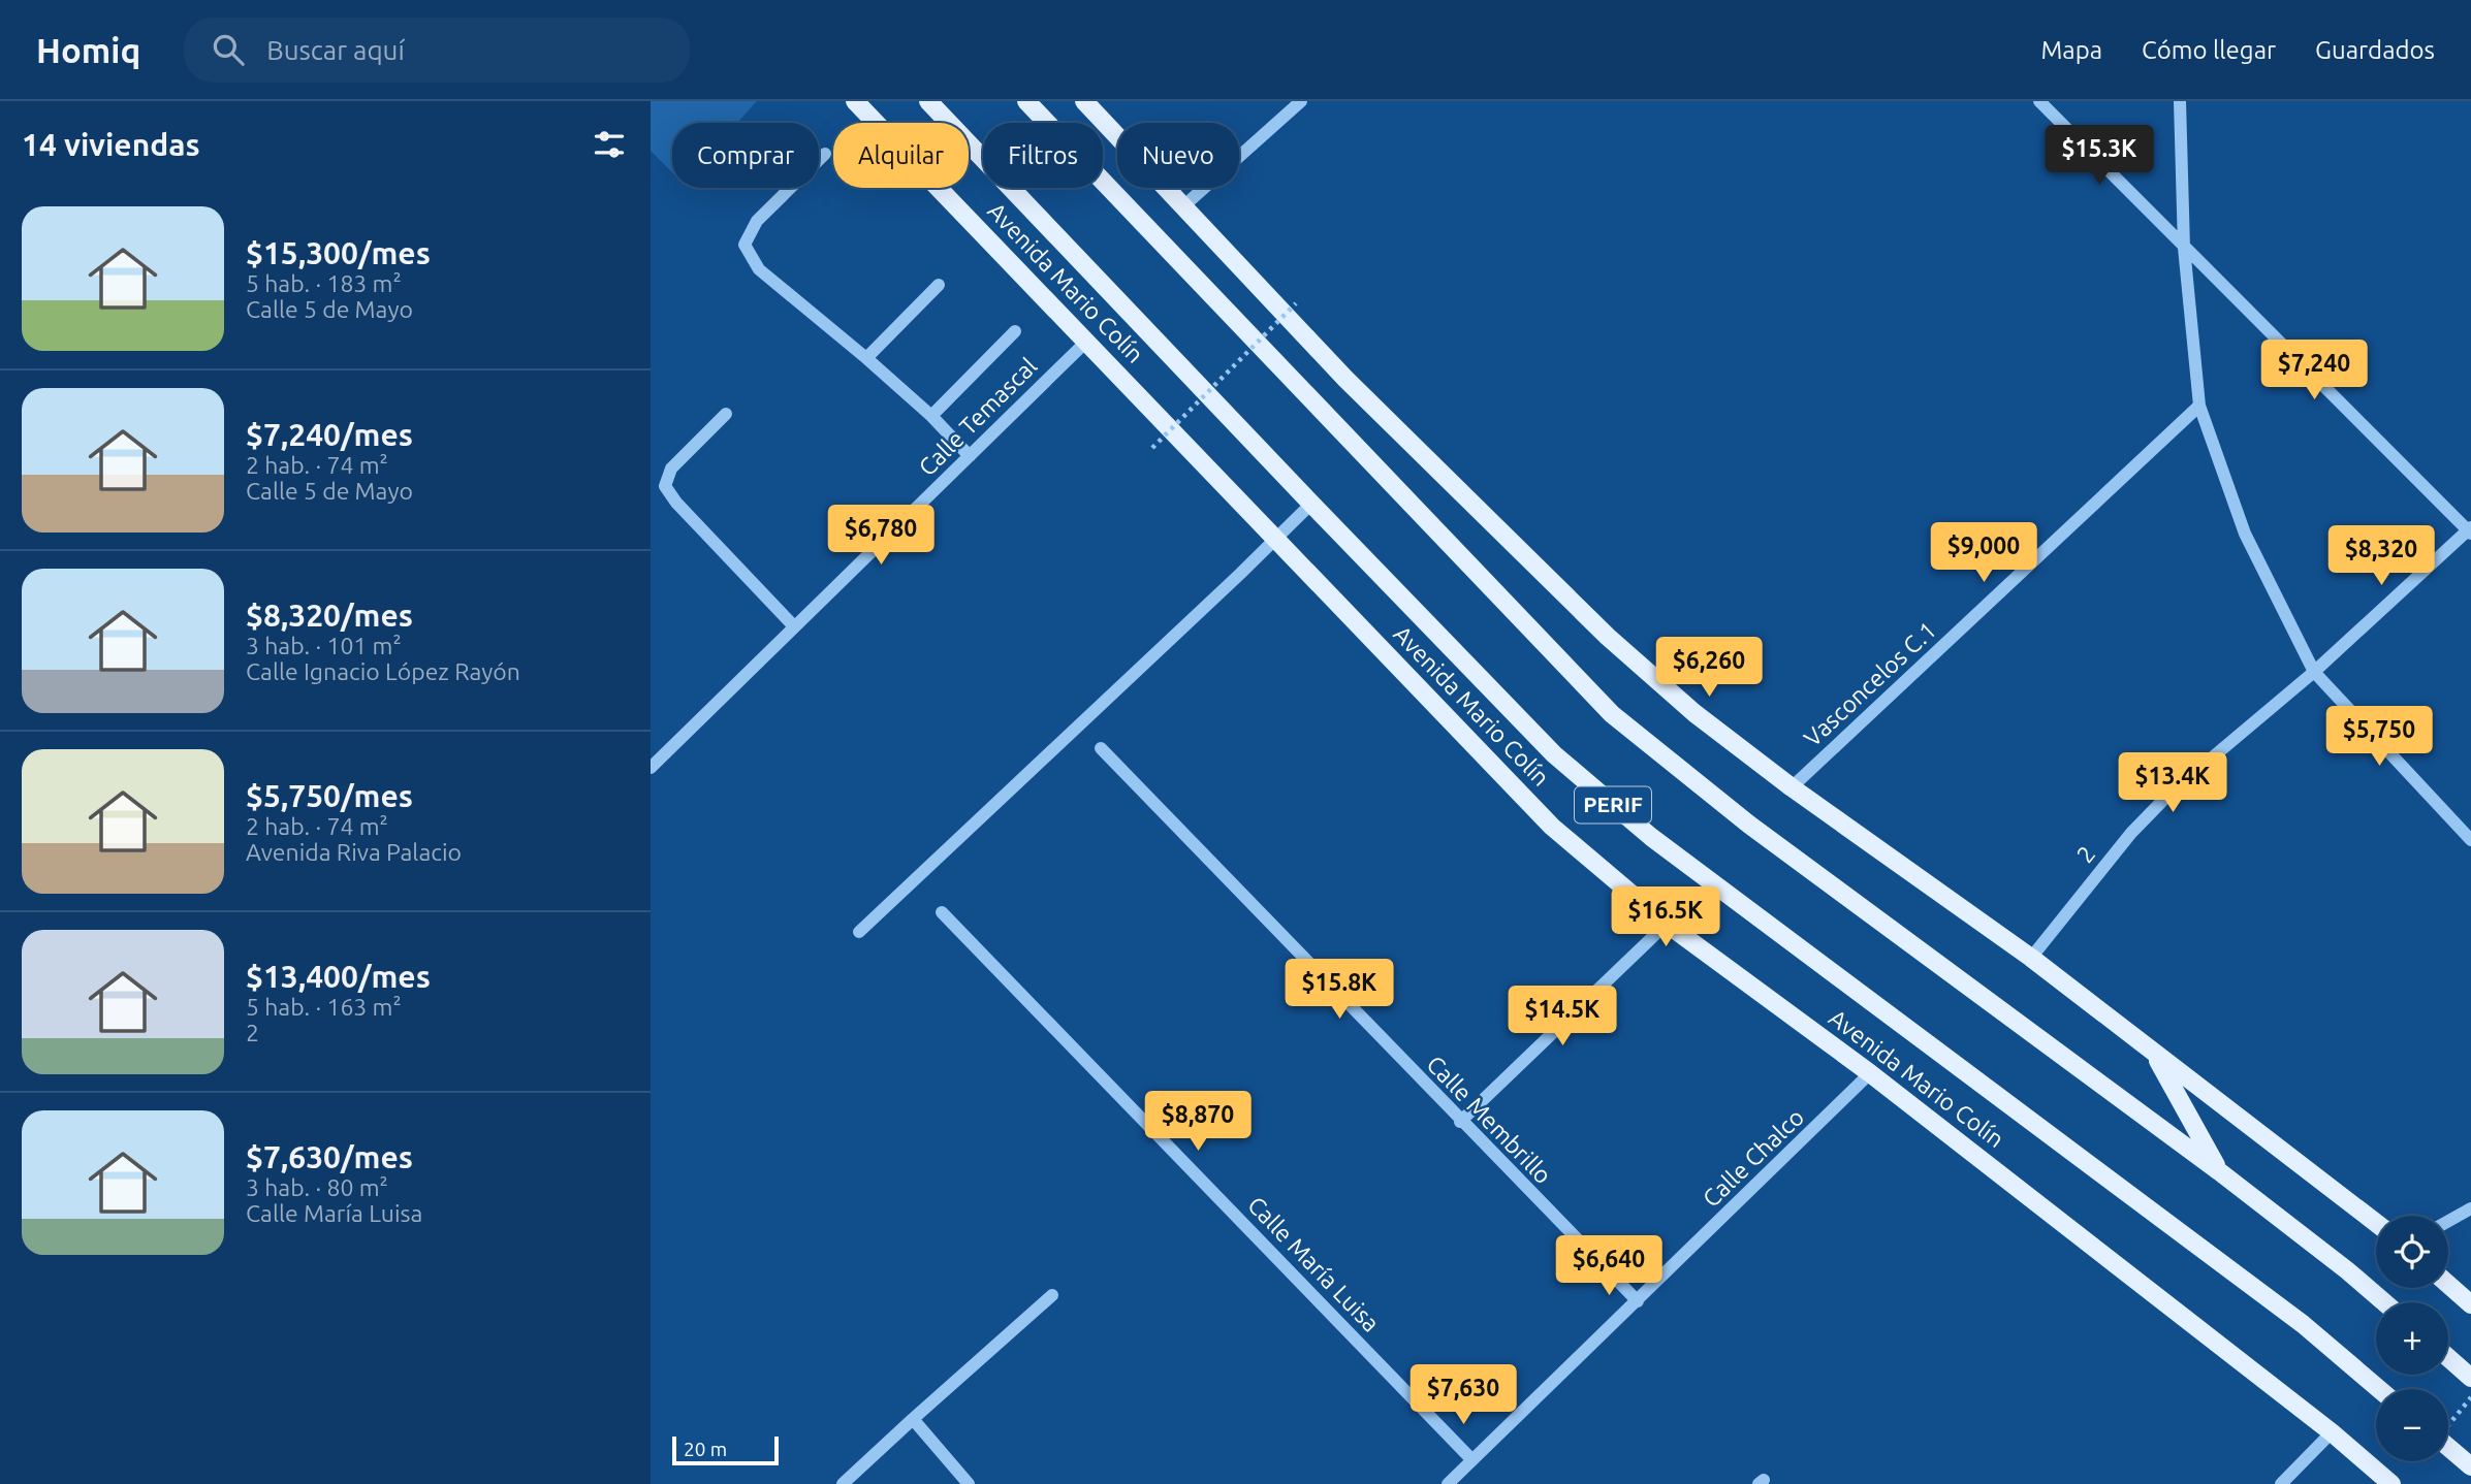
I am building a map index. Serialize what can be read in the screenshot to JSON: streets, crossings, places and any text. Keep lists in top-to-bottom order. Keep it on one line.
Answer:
{"streets":{"main road":["Avenida Mario Colín","PERIF"],"street":["Calle Temascal","Vasconcelos C.1","2","Calle Membrillo","Calle Chalco","Calle María Luisa"]},"crossings":[["Avenida Mario Colín","Calle Temascal"],["Avenida Mario Colín","Calle Chalco"],["Calle Membrillo","Calle Chalco"],["Calle Chalco","Calle María Luisa"]],"scale_bar":"20 m","page":{"header":"Homiq","search":"Buscar aquí","nav":["Mapa","Cómo llegar","Guardados"],"heading":"14 viviendas","chip":["Comprar","Alquilar","Filtros","Nuevo"],"price":["$15.3K","$7,240","$6,780","$9,000","$8,320","$6,260","$5,750","$13.4K","$16.5K","$15.8K","$14.5K","$8,870","$6,640","$7,630"],"list":[{"name":"$15,300/mes","note":"5 hab. · 183 m² · Calle 5 de Mayo"},{"name":"$7,240/mes","note":"2 hab. · 74 m² · Calle 5 de Mayo"},{"name":"$8,320/mes","note":"3 hab. · 101 m² · Calle Ignacio López Rayón"},{"name":"$5,750/mes","note":"2 hab. · 74 m² · Avenida Riva Palacio"},{"name":"$13,400/mes","note":"5 hab. · 163 m² · 2"},{"name":"$7,630/mes","note":"3 hab. · 80 m² · Calle María Luisa"}],"map_buttons":["+","−"],"scale":"20 m"}}
